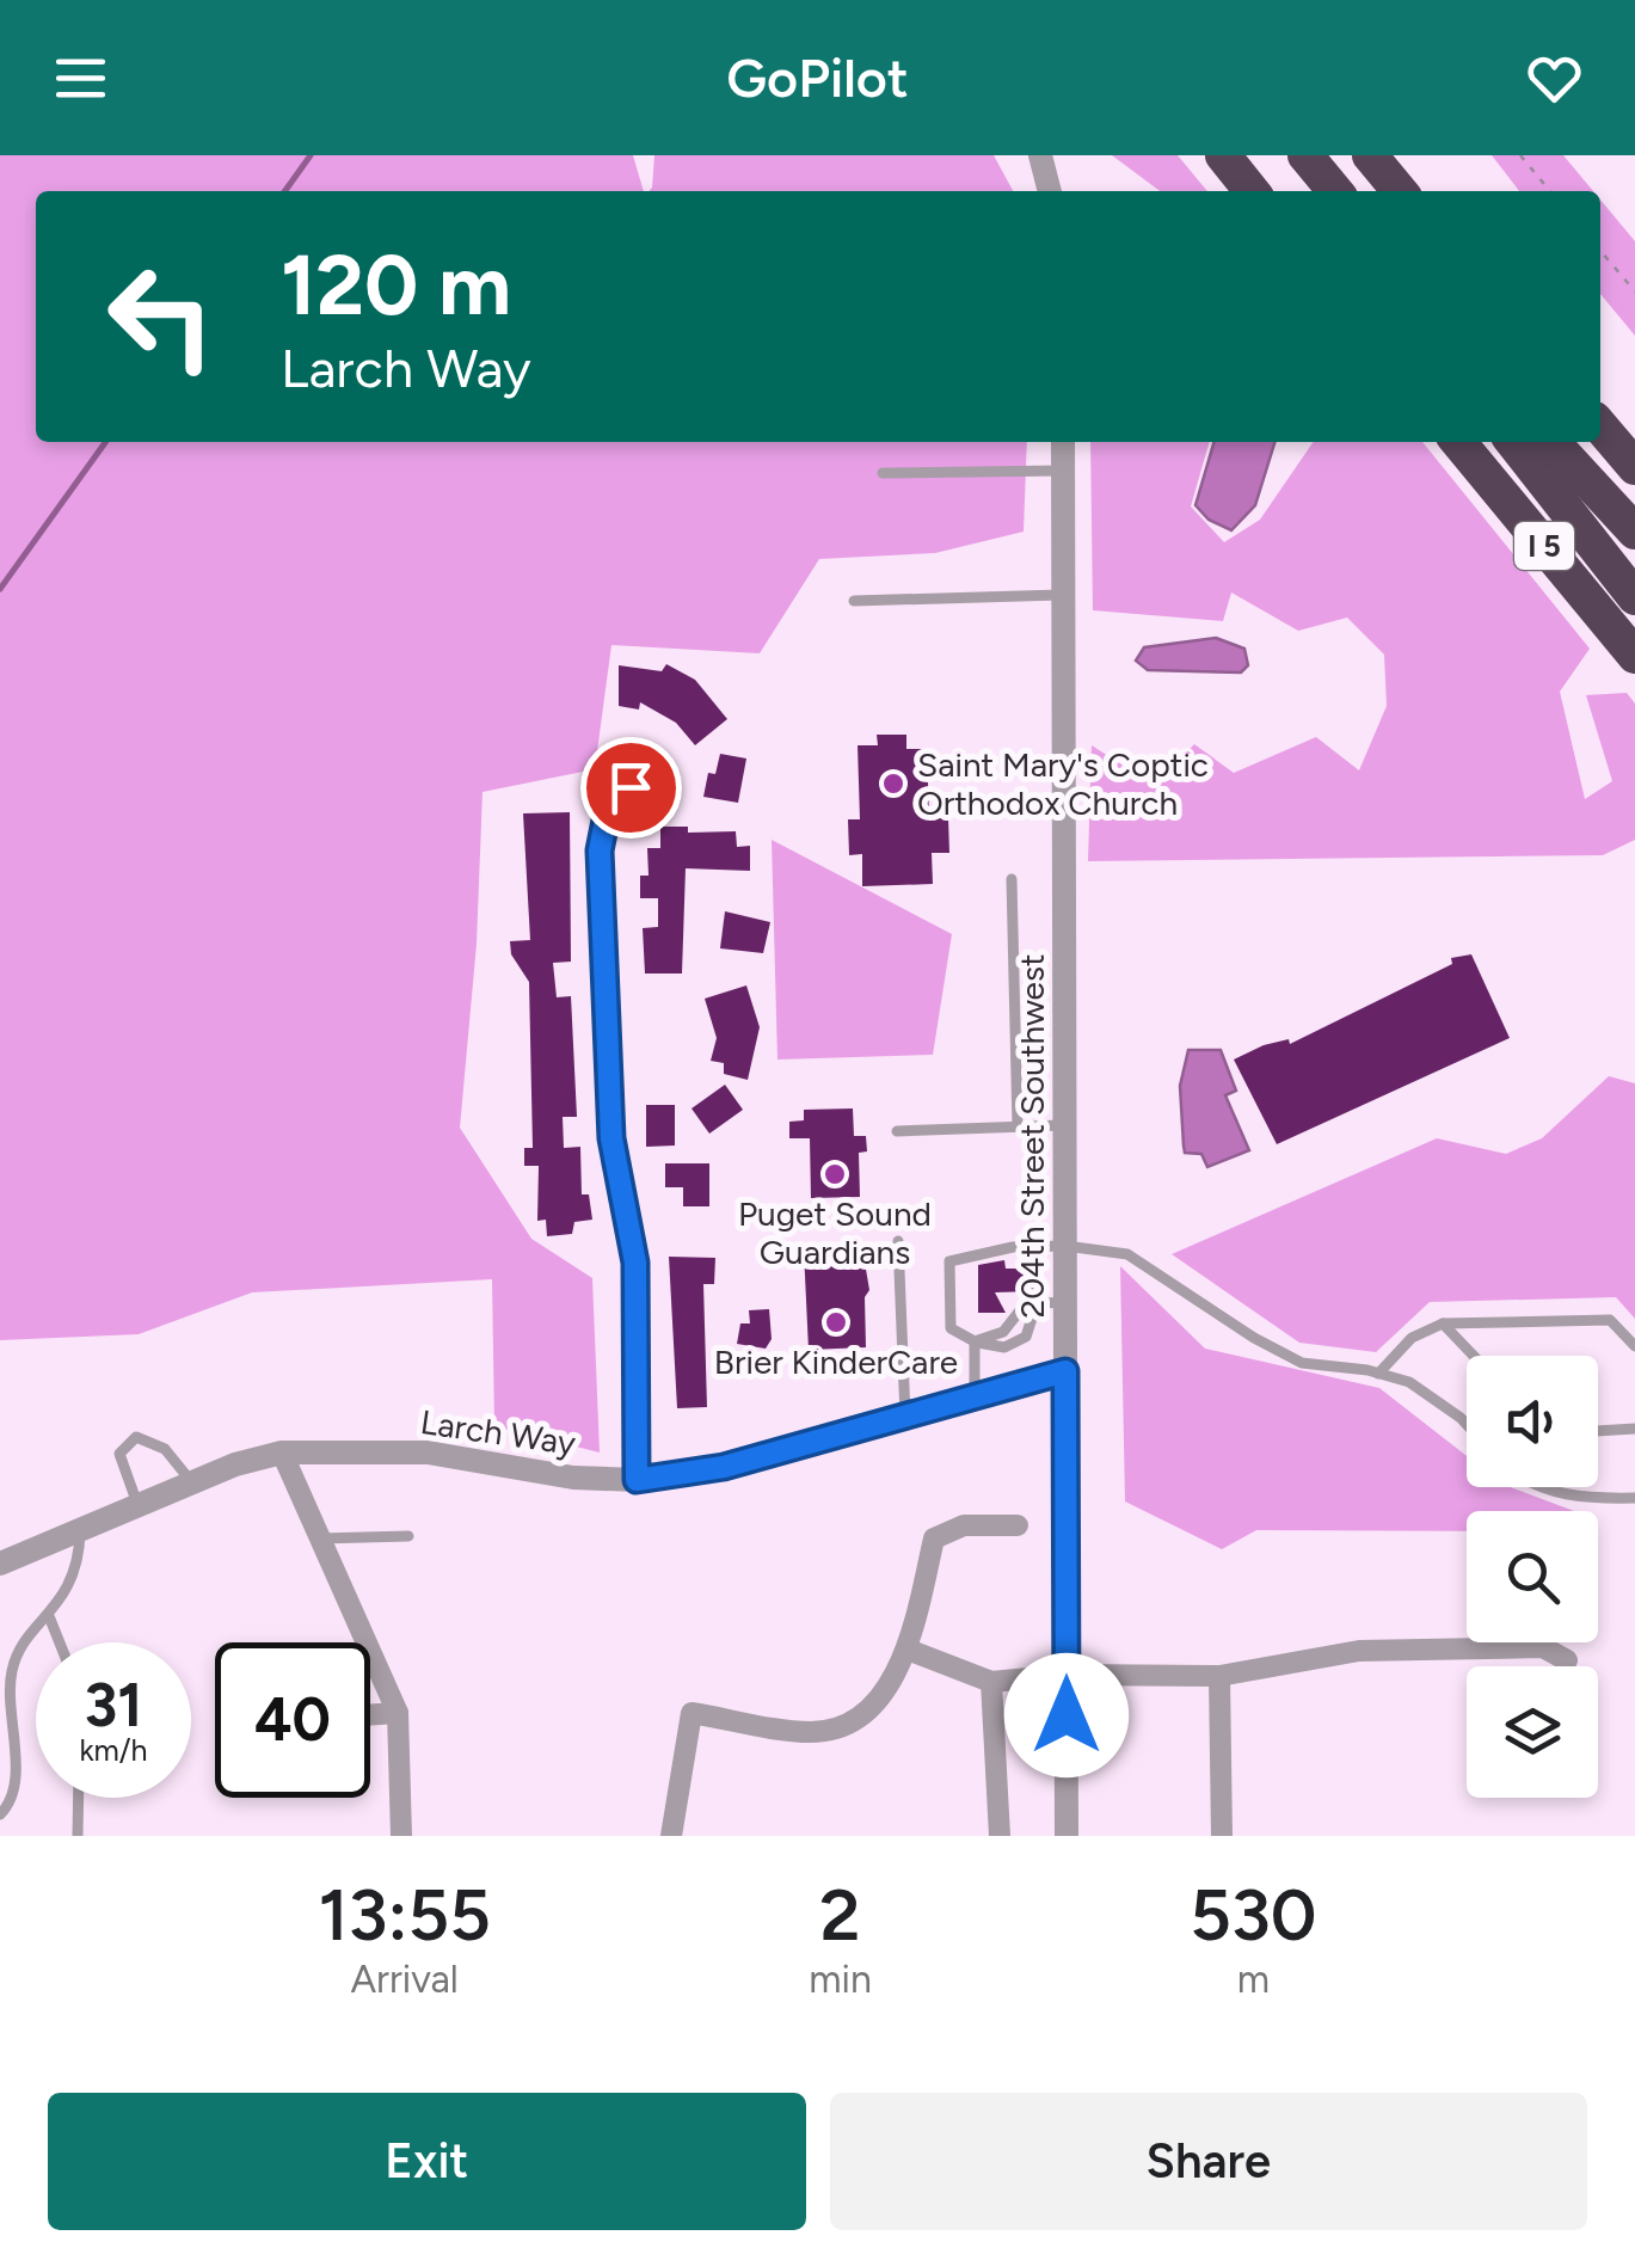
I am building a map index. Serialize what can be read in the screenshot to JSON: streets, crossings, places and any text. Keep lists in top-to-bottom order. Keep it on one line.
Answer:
{"streets":{"highway":["I 5"],"street":["204th Street Southwest","Larch Way"]},"crossings":[["204th Street Southwest","Larch Way"]],"places":["Saint Mary's Coptic Orthodox Church","Puget Sound Guardians","Brier KinderCare"],"page":{"header":"GoPilot","turn":["120 m","Larch Way"],"speed":"31 km/h","limit":"40","eta":["13:55","Arrival","2","min","530","m"],"buttons":["Exit","Share"]}}
